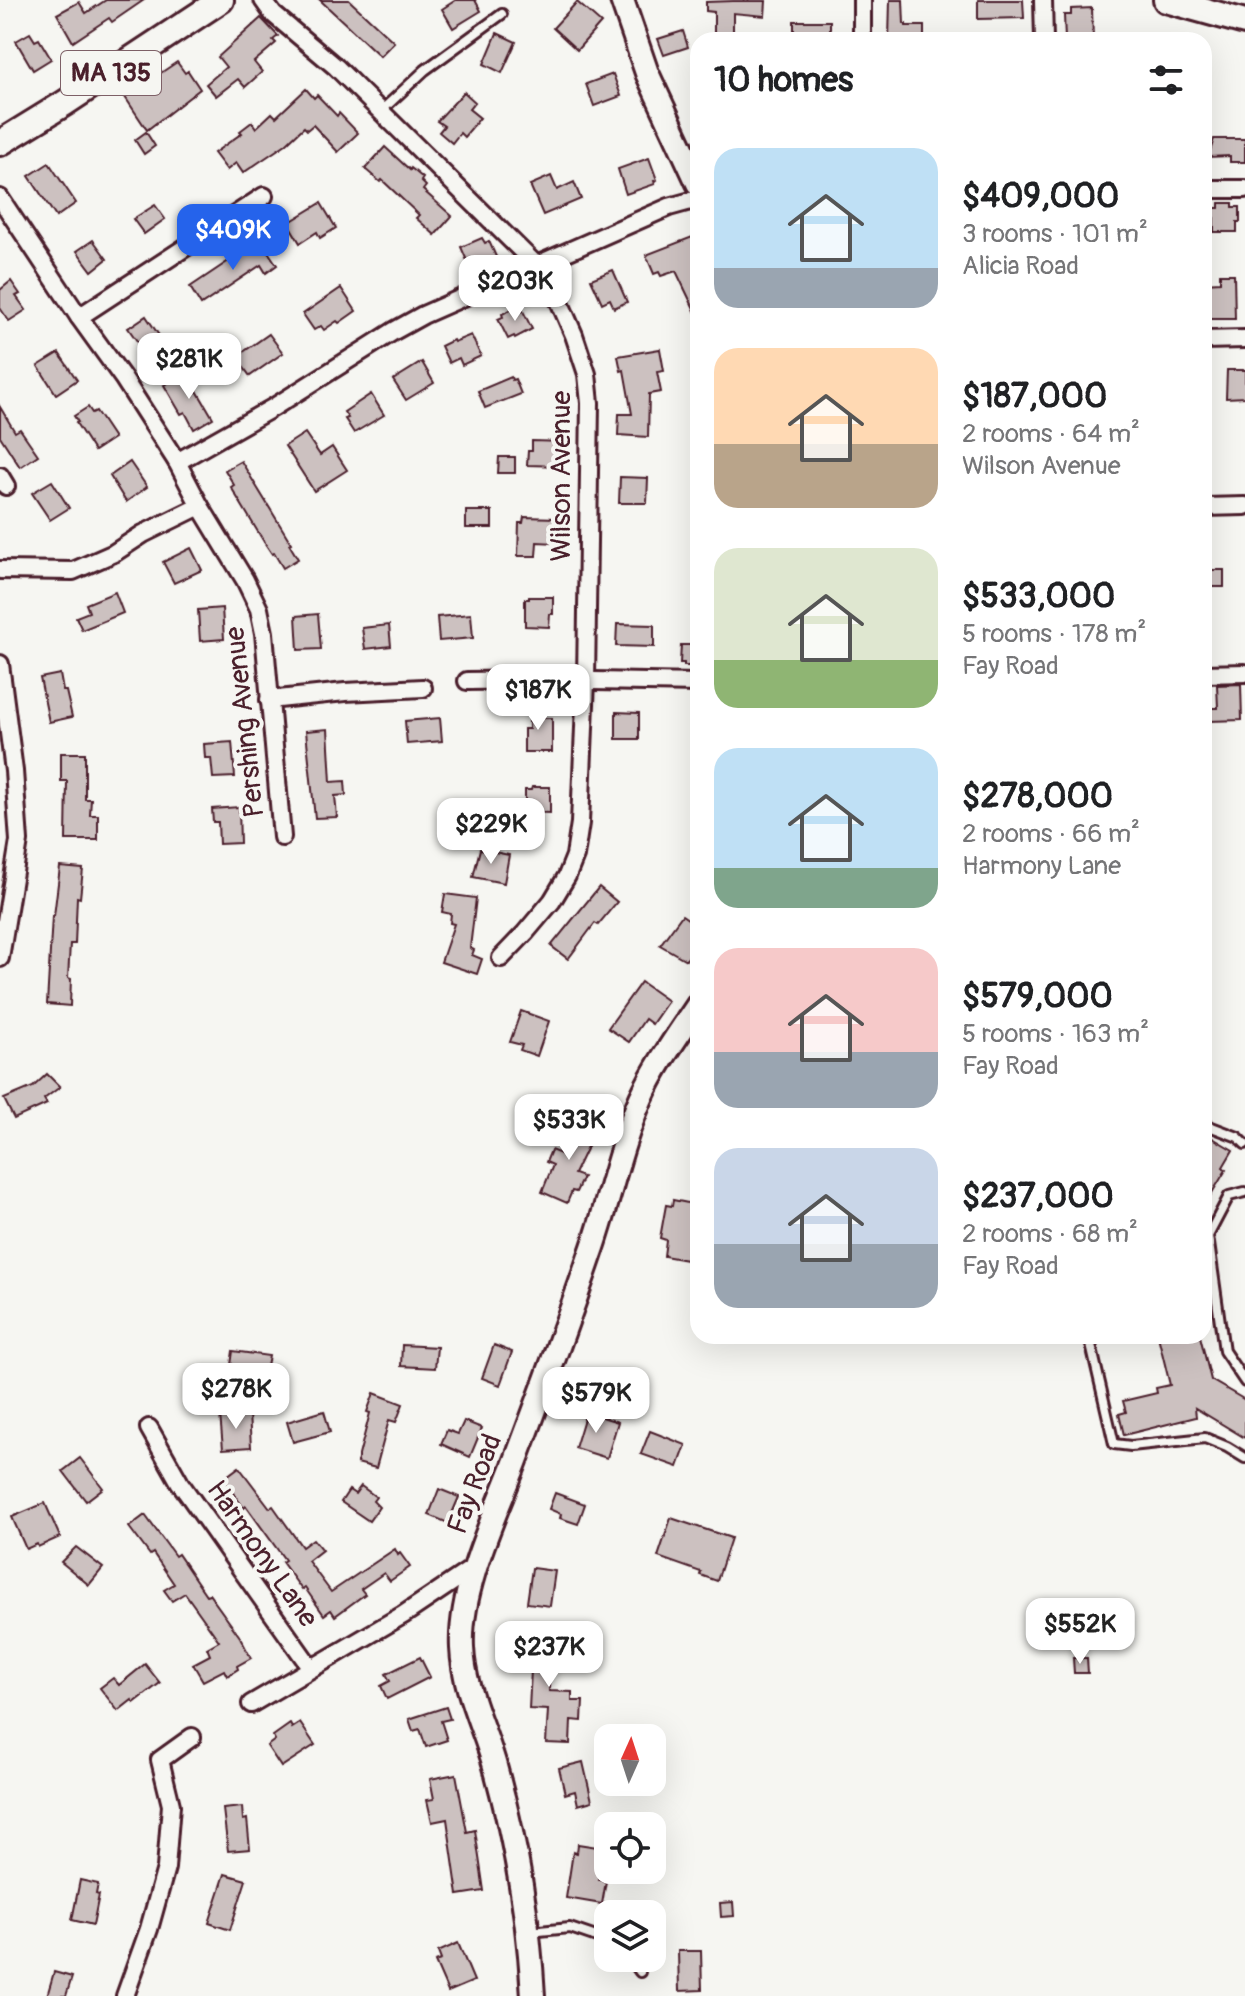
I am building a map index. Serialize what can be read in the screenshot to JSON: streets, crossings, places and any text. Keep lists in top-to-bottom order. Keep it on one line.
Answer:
{"streets":{"main road":["MA 135"],"street":["Wilson Avenue","Pershing Avenue","Fay Road","Harmony Lane"]},"north":"top","page":{"heading":"10 homes","list":[{"name":"$409,000","note":"3 rooms · 101 m² · Alicia Road"},{"name":"$187,000","note":"2 rooms · 64 m² · Wilson Avenue"},{"name":"$533,000","note":"5 rooms · 178 m² · Fay Road"},{"name":"$278,000","note":"2 rooms · 66 m² · Harmony Lane"},{"name":"$579,000","note":"5 rooms · 163 m² · Fay Road"},{"name":"$237,000","note":"2 rooms · 68 m² · Fay Road"}],"price":["$409K","$203K","$281K","$187K","$229K","$533K","$278K","$579K","$552K","$237K"]}}
